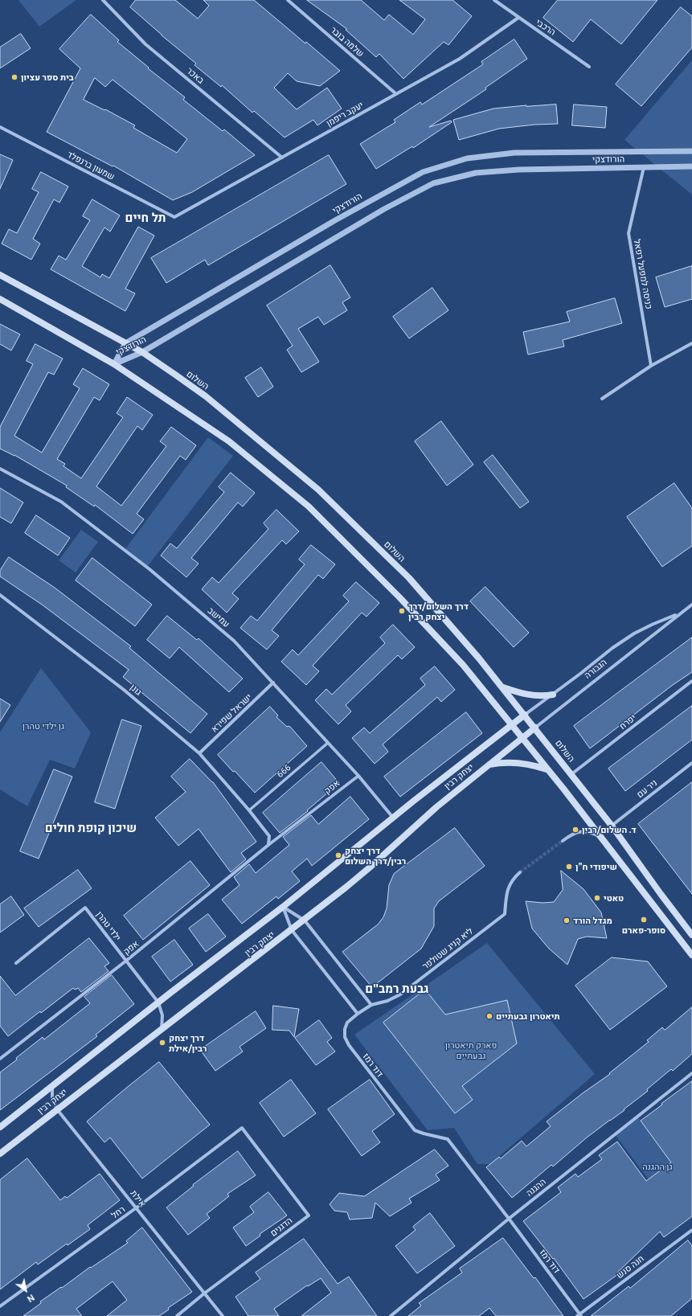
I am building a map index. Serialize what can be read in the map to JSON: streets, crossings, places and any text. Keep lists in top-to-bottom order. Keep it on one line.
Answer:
{"streets":{"main road":["השלום","הגבורה","יצחק רבין"],"street":["הרכבי","שלמה בובר","באכר","יעקב ריפמן","הורודצקי","שמעון ברנפלד","כניסה למפעל רפאל","עמישב","גונן","ישראל שפירא","יפרח","666","אפק","ניר עם","ילדי טהרן","ליא קניג שטולפר","דוד רמז","ההגנה","אילת","רחל","הדגנים","חנה סנש"]},"crossings":[["הרכבי","יעקב ריפמן"],["שלמה בובר","יעקב ריפמן"],["באכר","יעקב ריפמן"],["יעקב ריפמן","שמעון ברנפלד"],["הורודצקי","כניסה למפעל רפאל"],["הורודצקי","השלום"],["השלום","הגבורה"],["השלום","יפרח"],["השלום","יצחק רבין"],["השלום","ניר עם"],["עמישב","ישראל שפירא"],["עמישב","666"],["עמישב","יצחק רבין"],["עמישב","אפק"],["הגבורה","יצחק רבין"],["גונן","ישראל שפירא"],["גונן","666"],["יצחק רבין","ילדי טהרן"],["יצחק רבין","אילת"],["אפק","ילדי טהרן"],["ליא קניג שטולפר","דוד רמז"],["דוד רמז","ההגנה"],["דוד רמז","חנה סנש"],["אילת","רחל"],["אילת","הדגנים"],["רחל","הדגנים"]],"districts":["תל חיים","שיכון קופת חולים","גבעת רמב\"ם"],"parks":["גן ילדי טהרן","פארק תיאטרון גבעתיים","גן ההגנה"],"places":["בית ספר עציון","דרך השלום/דרך יצחק רבין","ד. השלום/רבין","דרך יצחק רבין/דרך השלום","שיפודי ח\"ן","טאטי","סופר-פארם","מגדל הורד","תיאטרון גבעתיים","דרך יצחק רבין/אילת"],"north":"bottom right"}
